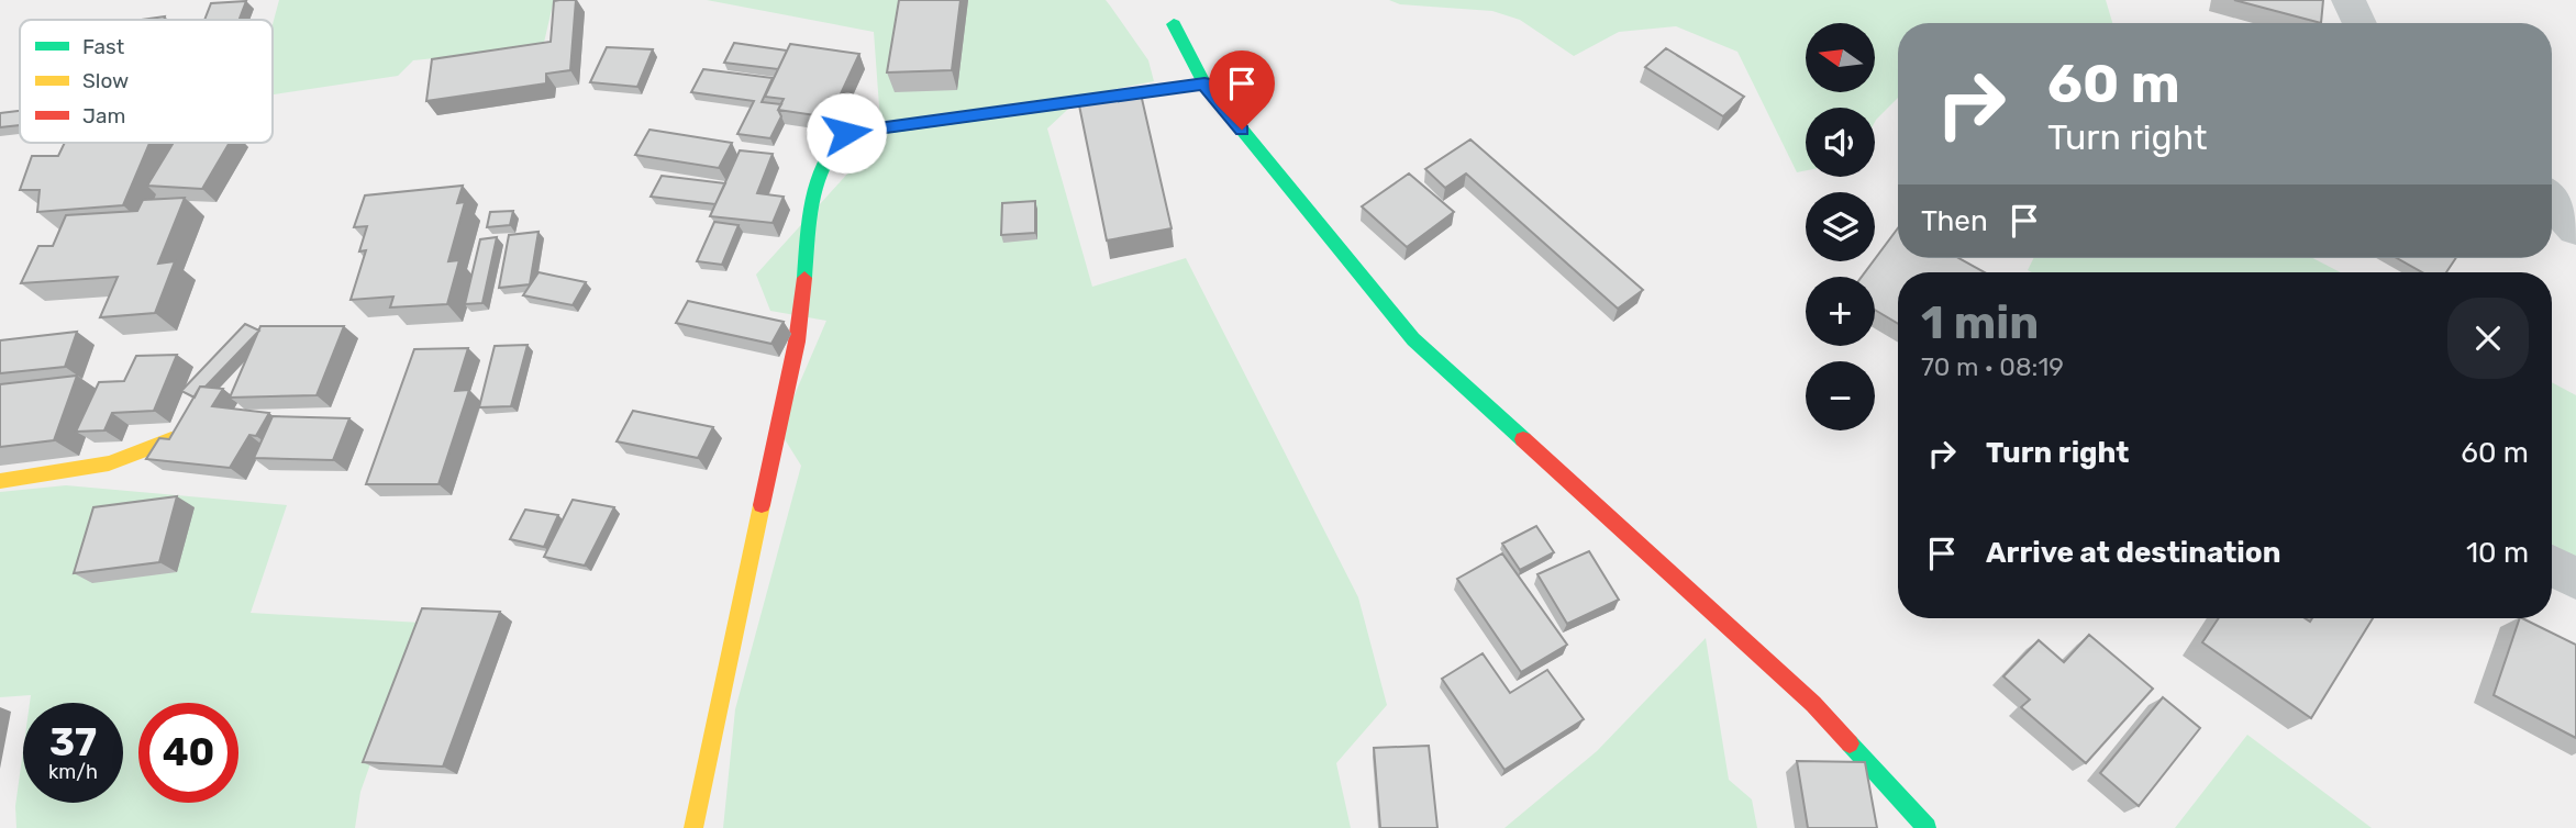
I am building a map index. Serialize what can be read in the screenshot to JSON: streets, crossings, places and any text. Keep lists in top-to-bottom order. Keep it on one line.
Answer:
{"legend":["Fast","Slow","Jam"],"north":"left","page":{"map_buttons":["+","−"],"turn":["60 m","Turn right"],"then":"Then","heading":["1 min","70 m · 08:19"],"list":[{"name":"Turn right","value":"60 m"},{"name":"Arrive at destination","value":"10 m"}],"speed":"37 km/h","limit":"40"}}
